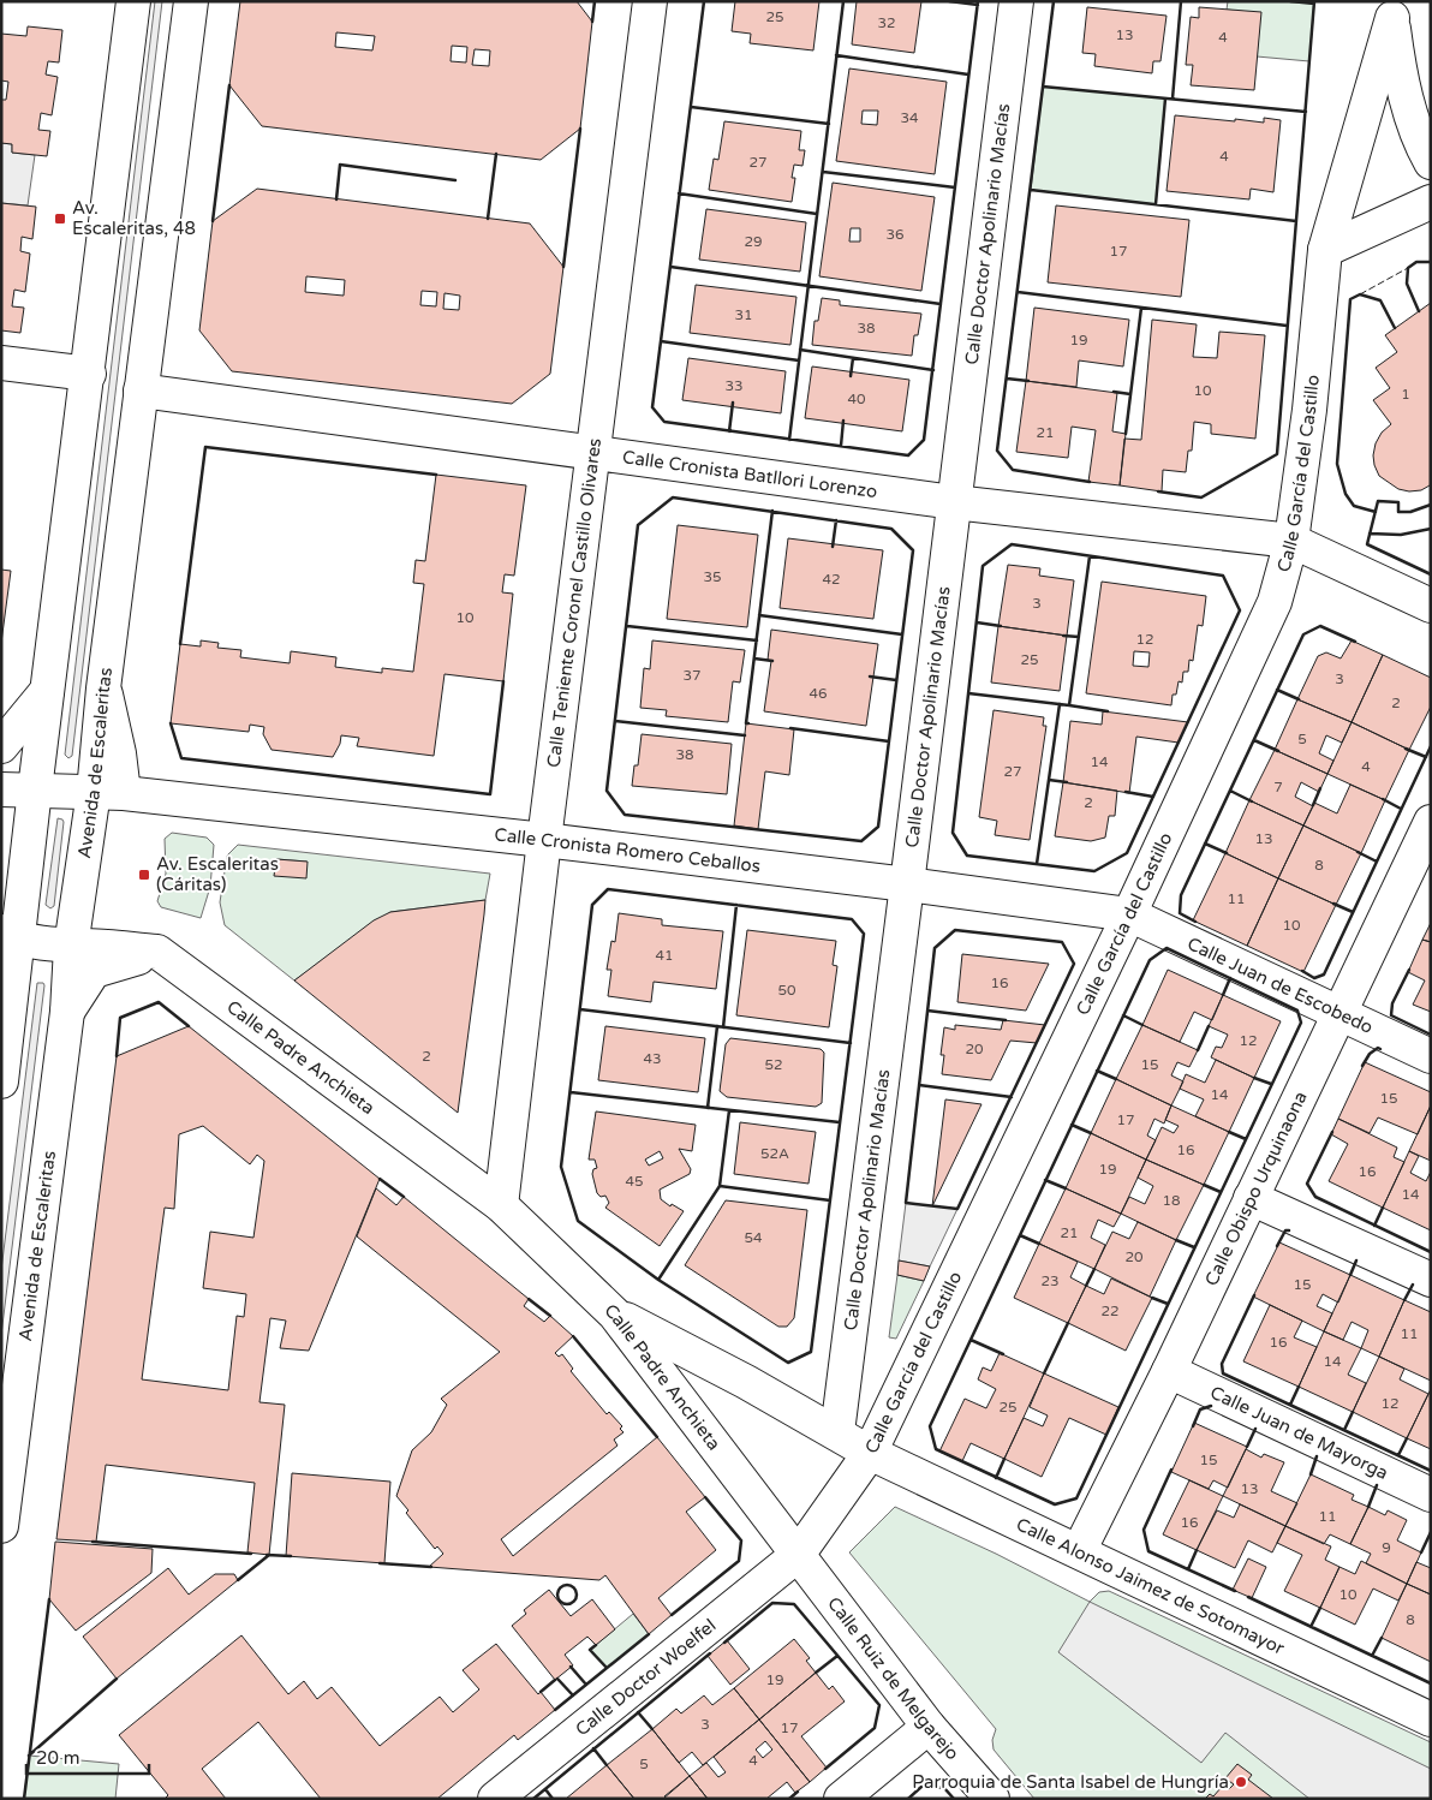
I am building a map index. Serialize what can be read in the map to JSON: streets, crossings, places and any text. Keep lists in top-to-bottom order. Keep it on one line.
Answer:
{"streets":{"street":["Calle Doctor Apolinario Macías","Calle García del Castillo","Calle Cronista Batllori Lorenzo","Calle Teniente Coronel Castillo Olivares","Avenida de Escaleritas","Calle Cronista Romero Ceballos","Calle Juan de Escobedo","Calle Padre Anchieta","Calle Obispo Urquinaona","Calle Juan de Mayorga","Calle Alonso Jaimez de Sotomayor","Calle Doctor Woelfel","Calle Ruiz de Melgarejo"]},"crossings":[["Calle Doctor Apolinario Macías","Calle Cronista Batllori Lorenzo"],["Calle Doctor Apolinario Macías","Calle Cronista Romero Ceballos"],["Calle Doctor Apolinario Macías","Calle Padre Anchieta"],["Calle García del Castillo","Calle Cronista Batllori Lorenzo"],["Calle García del Castillo","Calle Cronista Romero Ceballos"],["Calle García del Castillo","Calle Juan de Escobedo"],["Calle García del Castillo","Calle Padre Anchieta"],["Calle García del Castillo","Calle Alonso Jaimez de Sotomayor"],["Calle García del Castillo","Calle Doctor Woelfel"],["Calle García del Castillo","Calle Ruiz de Melgarejo"],["Calle Cronista Batllori Lorenzo","Calle Teniente Coronel Castillo Olivares"],["Calle Cronista Batllori Lorenzo","Avenida de Escaleritas"],["Calle Teniente Coronel Castillo Olivares","Calle Cronista Romero Ceballos"],["Calle Teniente Coronel Castillo Olivares","Calle Padre Anchieta"],["Avenida de Escaleritas","Calle Cronista Romero Ceballos"],["Calle Cronista Romero Ceballos","Calle Juan de Escobedo"],["Calle Juan de Escobedo","Calle Obispo Urquinaona"],["Calle Padre Anchieta","Calle Alonso Jaimez de Sotomayor"],["Calle Padre Anchieta","Calle Doctor Woelfel"],["Calle Padre Anchieta","Calle Ruiz de Melgarejo"],["Calle Obispo Urquinaona","Calle Juan de Mayorga"],["Calle Obispo Urquinaona","Calle Alonso Jaimez de Sotomayor"],["Calle Doctor Woelfel","Calle Ruiz de Melgarejo"]],"places":{"transit":["Av. Escaleritas, 48","Av. Escaleritas (Cáritas)"],"other":["Parroquia de Santa Isabel de Hungría"]},"house_numbers":["25","32","13","4","34","4","27","36","29","17","31","38","19","33","10","1","40","21","35","42","3","10","12","25","37","3","46","2","5","38","14","4","27","7","2","13","8","11","10","41","16","50","12","20","2","43","52","15","14","15","17","16","52A","19","16","45","14","18","21","54","20","23","15","22","11","16","14","12","25","15","13","11","16","9","10","8","19","3","17","4","5"],"scale_bar":"20 m"}
